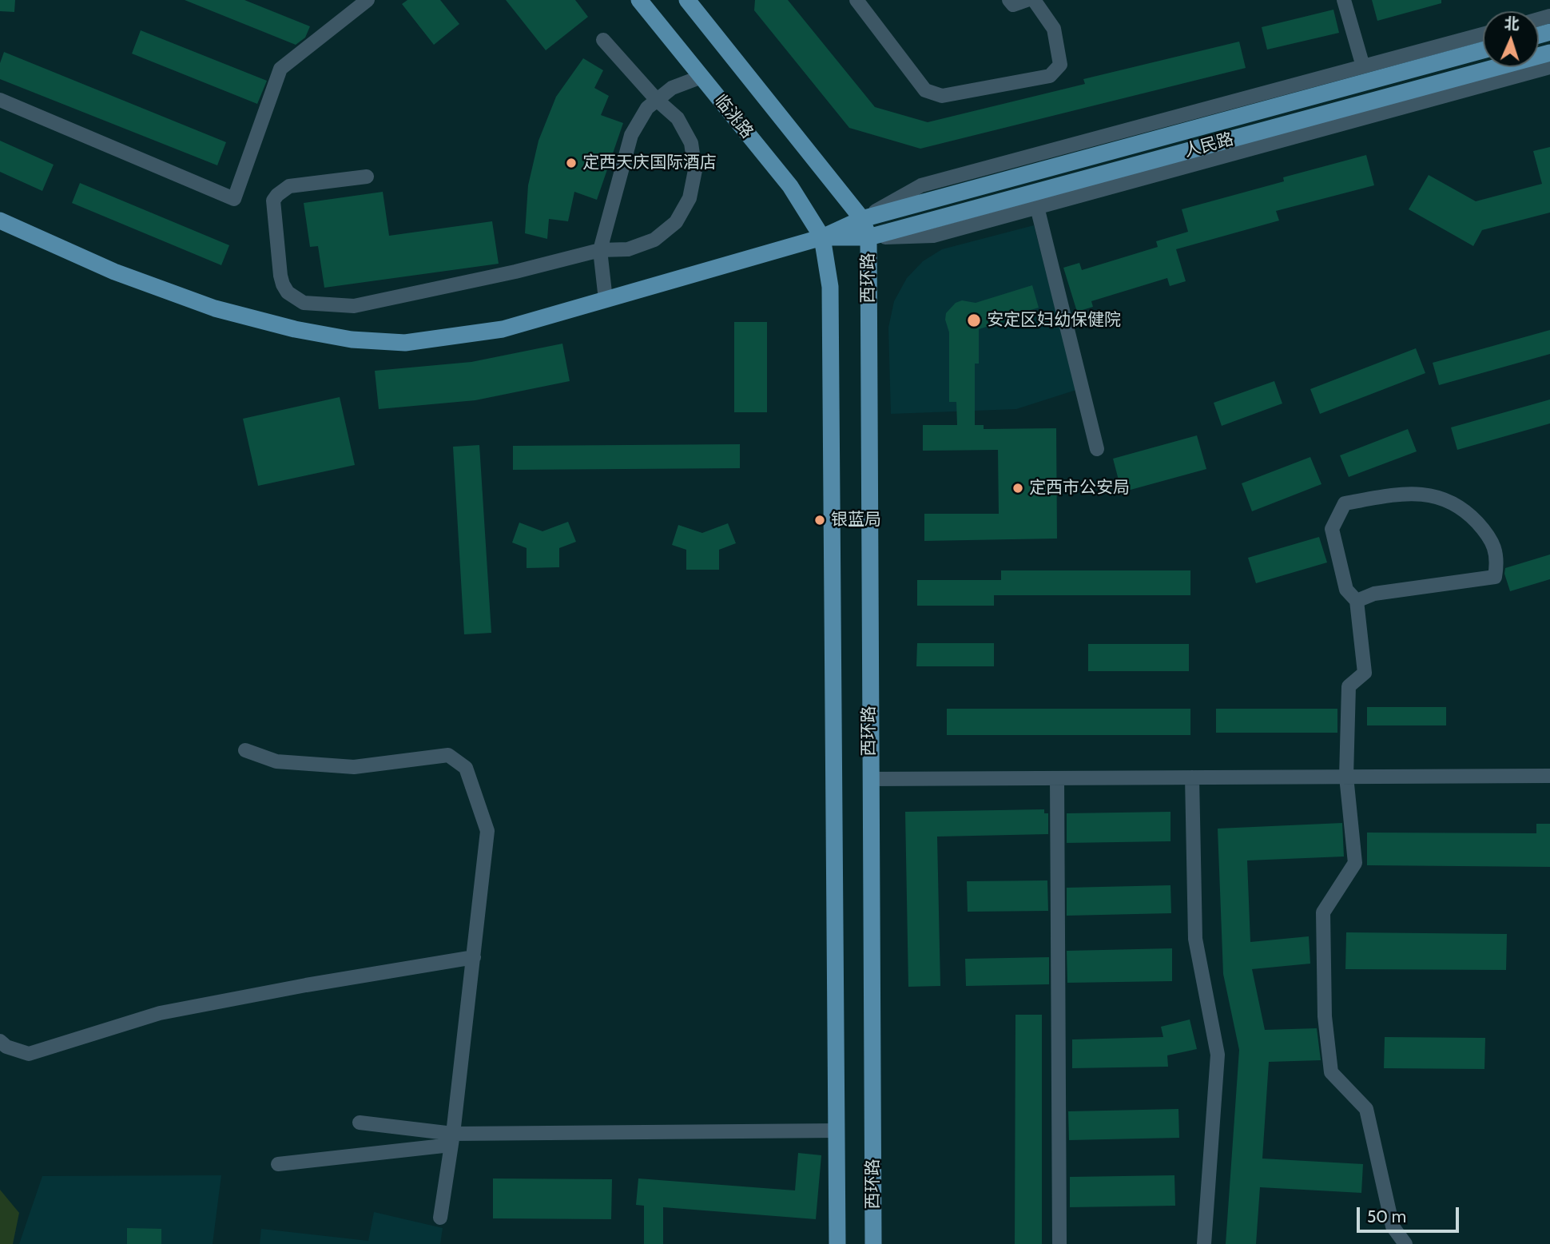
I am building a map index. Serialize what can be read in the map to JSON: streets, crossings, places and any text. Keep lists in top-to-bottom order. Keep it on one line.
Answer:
{"streets":{"main road":["临洮路","人民路","西环路"]},"crossings":[["临洮路","人民路"],["人民路","西环路"]],"places":["定西天庆国际酒店","安定区妇幼保健院","定西市公安局","银蓝局"],"scale_bar":"50 m","north":"top"}
